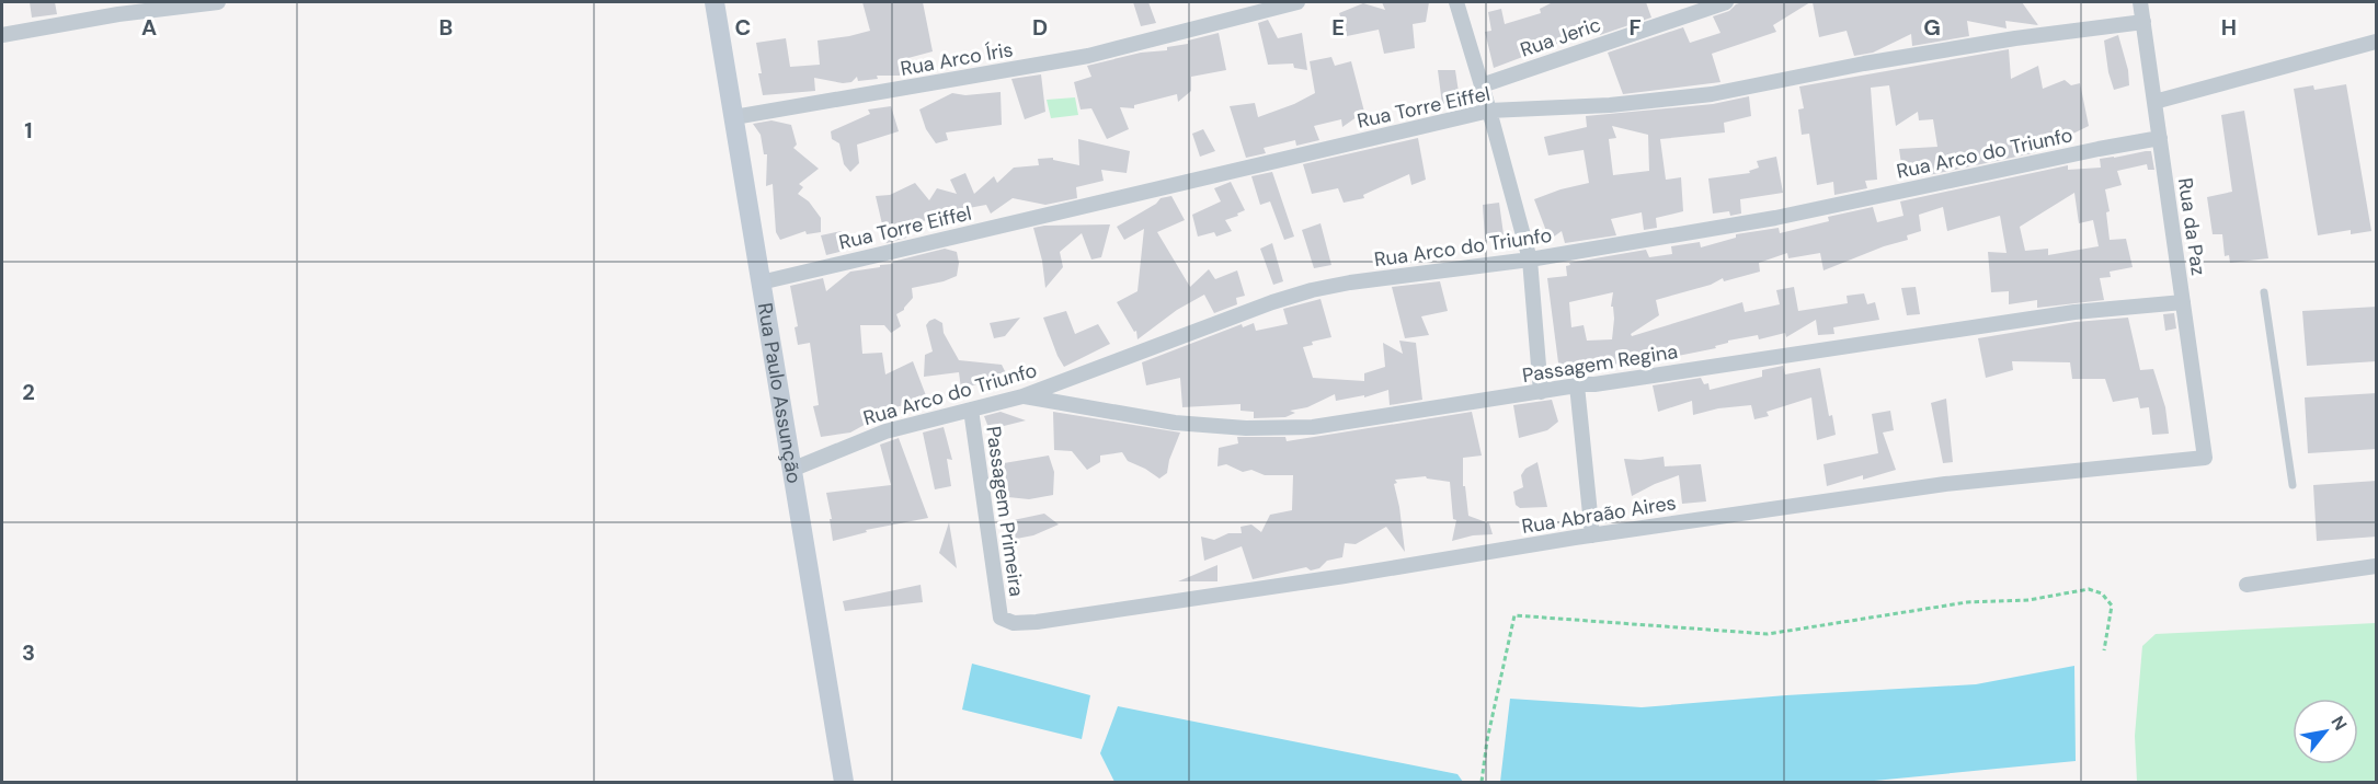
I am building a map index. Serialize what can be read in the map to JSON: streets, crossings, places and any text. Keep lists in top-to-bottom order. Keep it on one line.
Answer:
{"streets":{"street":["Rua Jeric","Rua Arco Íris","Rua Torre Eiffel","Rua Arco do Triunfo","Rua da Paz","Passagem Regina","Rua Paulo Assunção","Passagem Primeira","Rua Abraão Aires"]},"crossings":[["Rua Arco Íris","Rua Paulo Assunção"],["Rua Torre Eiffel","Rua da Paz"],["Rua Torre Eiffel","Rua Paulo Assunção"],["Rua Arco do Triunfo","Rua da Paz"],["Rua Arco do Triunfo","Passagem Regina"],["Rua Arco do Triunfo","Rua Paulo Assunção"],["Rua Arco do Triunfo","Passagem Primeira"],["Rua da Paz","Passagem Regina"],["Rua da Paz","Rua Abraão Aires"],["Passagem Primeira","Rua Abraão Aires"]],"north":"top right","grid":{"columns":["A","B","C","D","E","F","G","H"],"rows":["1","2","3"]}}
